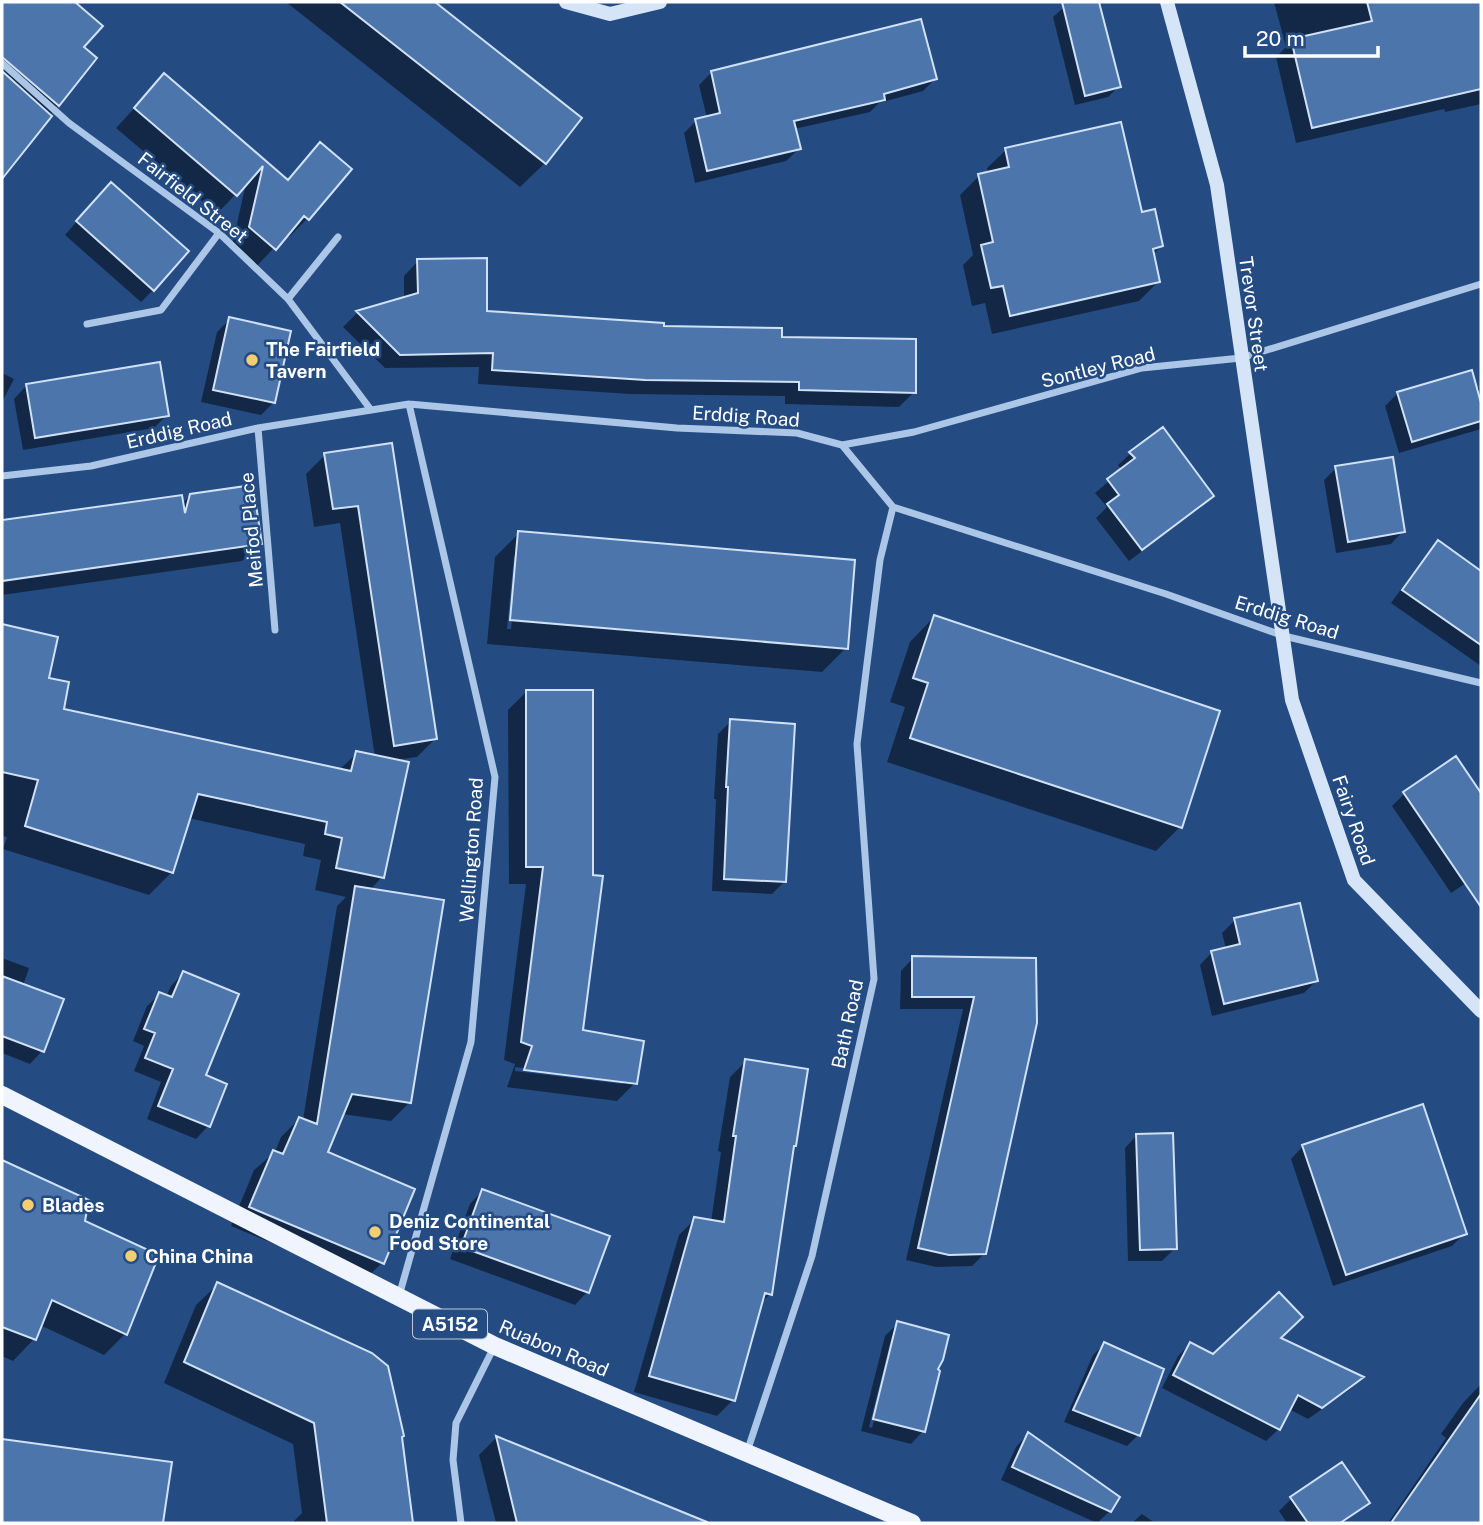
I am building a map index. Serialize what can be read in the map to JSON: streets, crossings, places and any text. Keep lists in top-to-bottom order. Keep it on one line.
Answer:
{"streets":{"main road":["Trevor Street","Fairy Road","A5152","Ruabon Road"],"street":["Fairfield Street","Sontley Road","Erddig Road","Meifod Place","Wellington Road","Bath Road"]},"crossings":[["Fairfield Street","Erddig Road"],["Trevor Street","Sontley Road"],["Trevor Street","Erddig Road"],["Trevor Street","Fairy Road"],["Sontley Road","Erddig Road"],["Erddig Road","Meifod Place"],["Erddig Road","Fairy Road"],["Erddig Road","Wellington Road"],["Erddig Road","Bath Road"],["Wellington Road","Ruabon Road"],["Bath Road","Ruabon Road"]],"places":["The Fairfield Tavern","Blades","Deniz Continental Food Store","China China"],"scale_bar":"20 m"}
